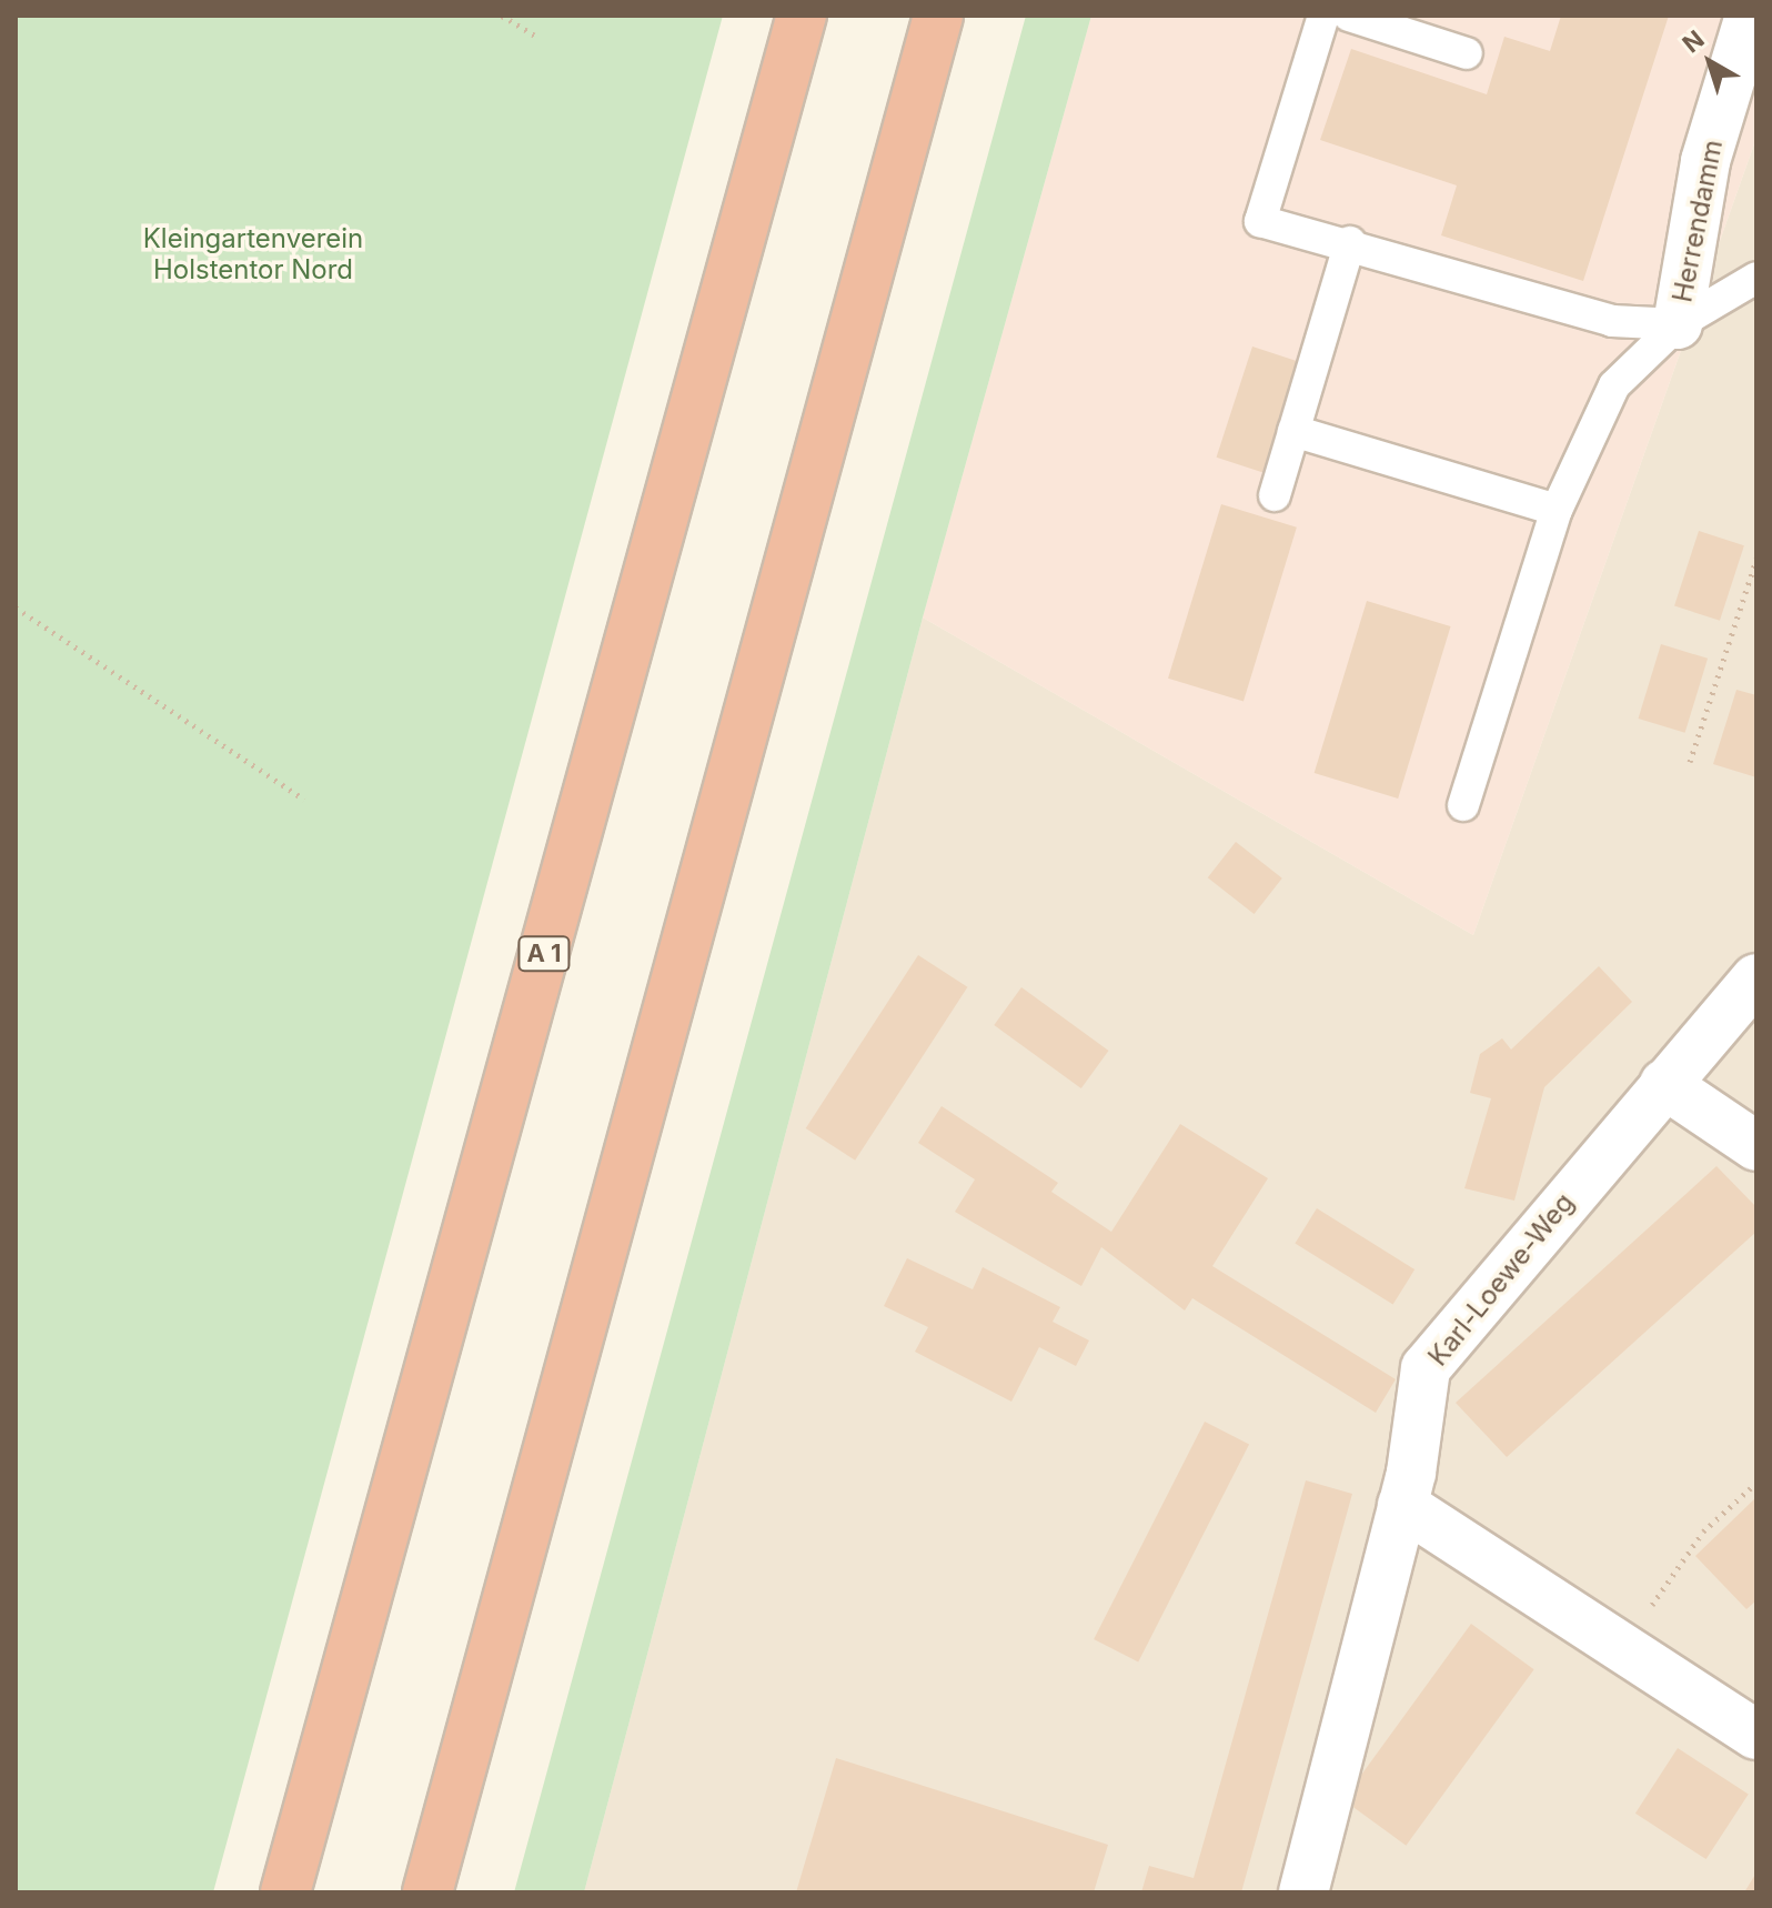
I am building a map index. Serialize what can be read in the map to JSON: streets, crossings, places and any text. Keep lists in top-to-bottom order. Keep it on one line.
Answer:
{"streets":{"highway":["A 1"],"street":["Herrendamm","Karl-Loewe-Weg"]},"parks":["Kleingartenverein Holstentor Nord"],"north":"top left"}
